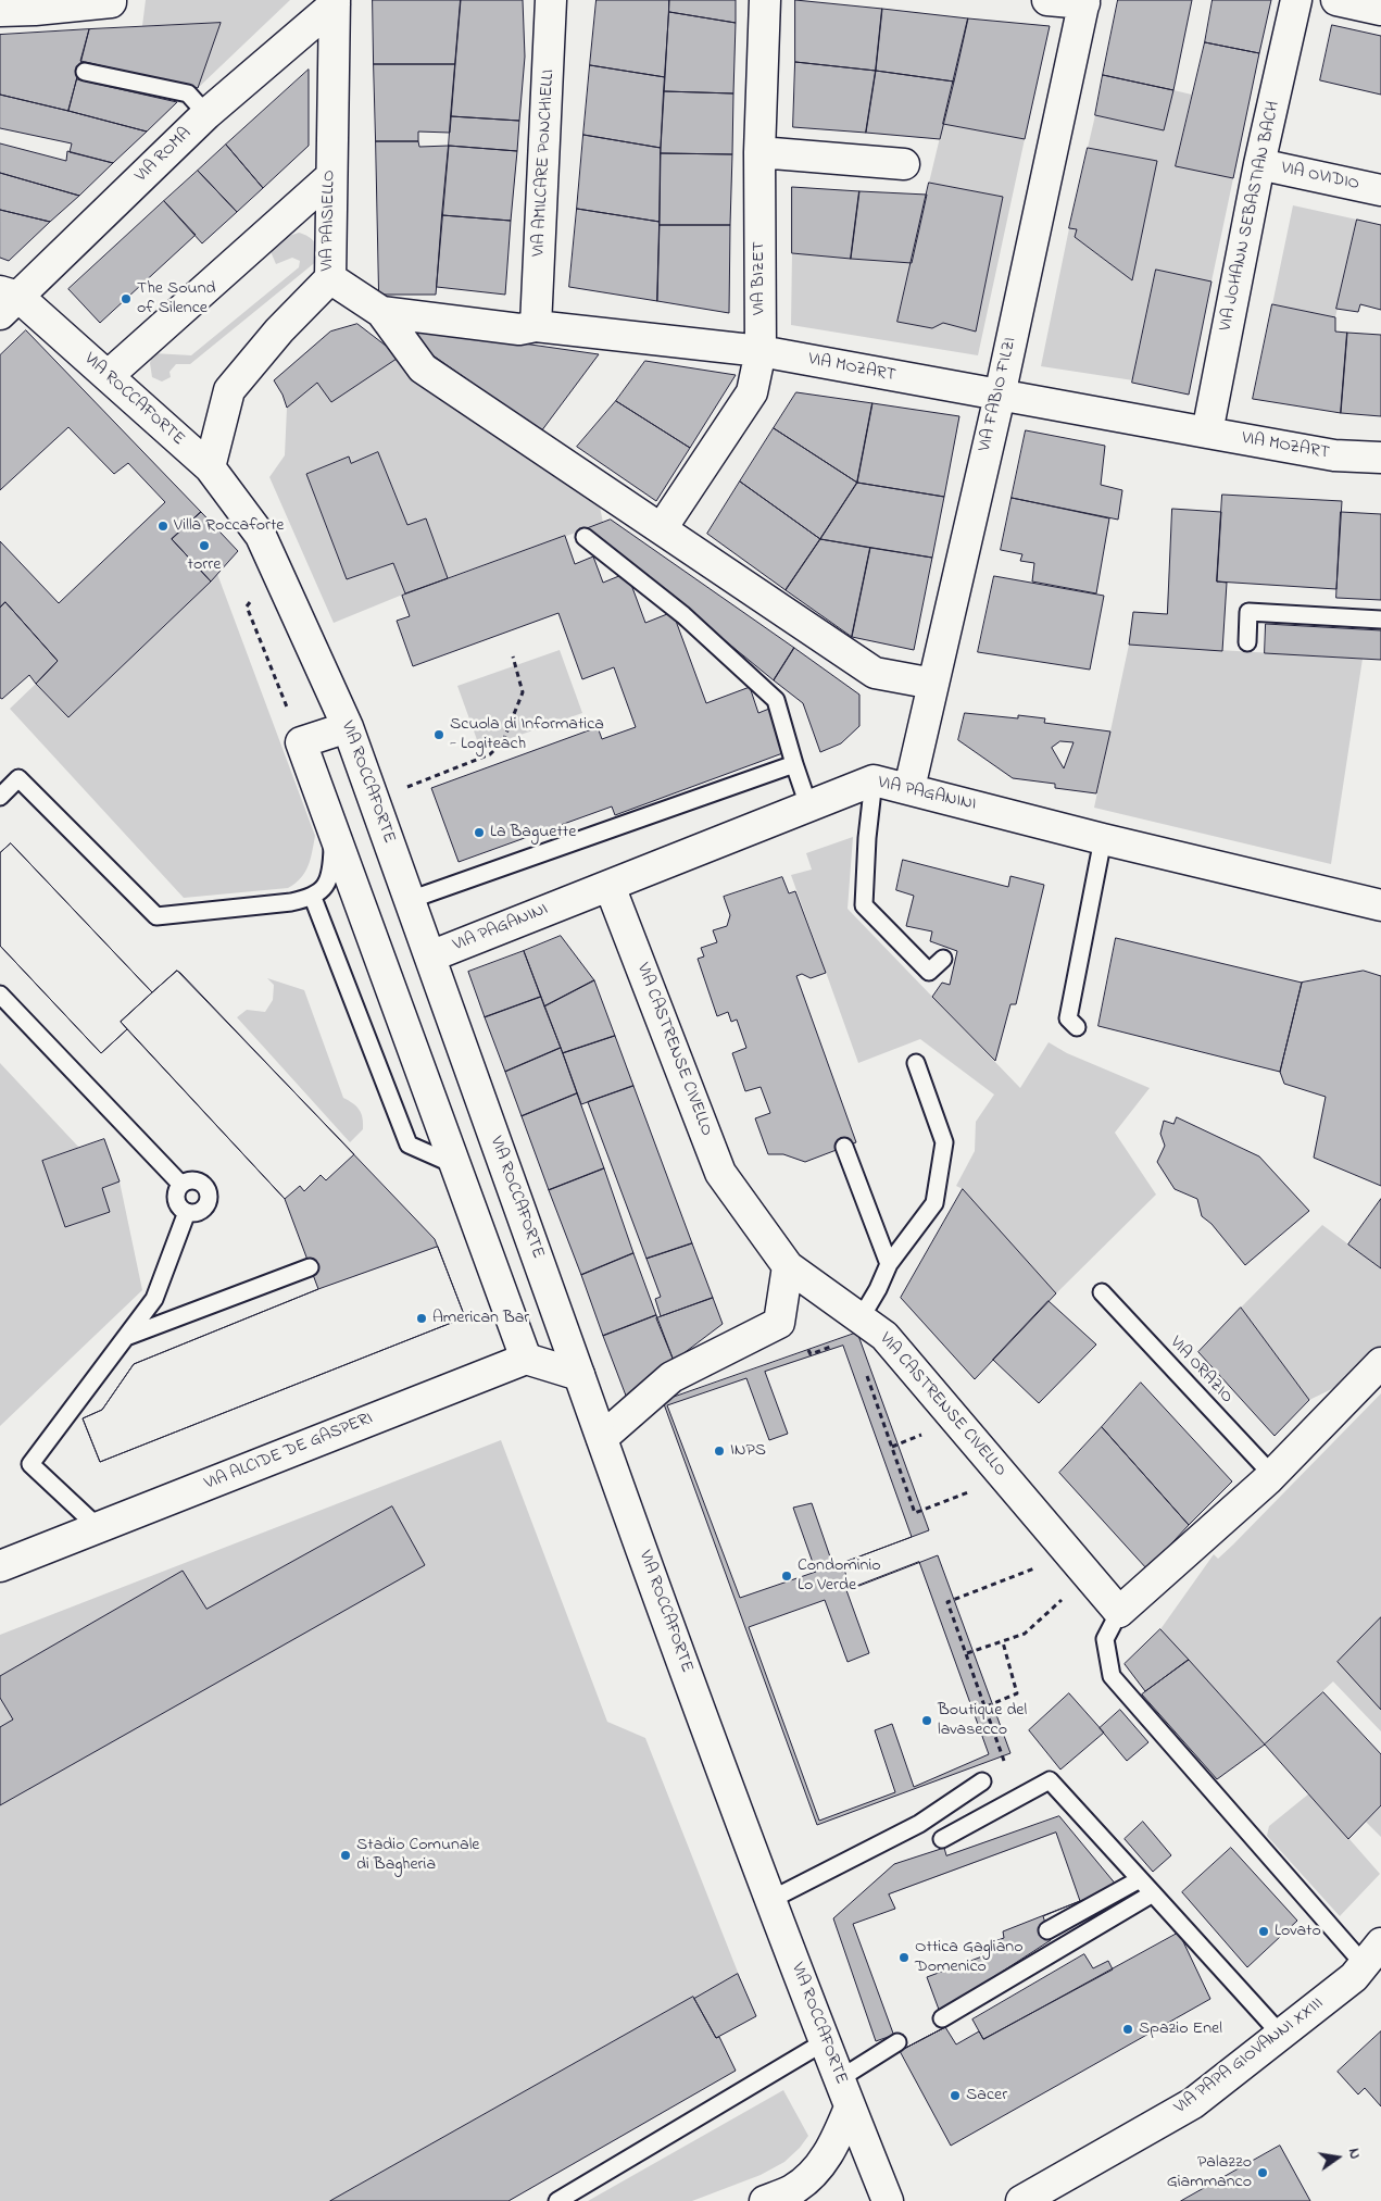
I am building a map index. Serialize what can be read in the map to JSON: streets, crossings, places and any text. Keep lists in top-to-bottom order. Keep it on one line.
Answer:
{"streets":{"street":["VIA ROMA","VIA AMILCARE PONCHIELLI","VIA OVIDIO","VIA JOHANN SEBASTIAN BACH","VIA PAISIELLO","VIA BIZET","VIA MOZART","VIA FABIO FILZI","VIA ROCCAFORTE","VIA PAGANINI","VIA CASTRENSE CIVELLO","VIA ALCIDE DE GASPERI","VIA PAPA GIOVANNI XXIII"],"lane":["VIA ORAZIO"]},"crossings":[["VIA ROMA","VIA PAISIELLO"],["VIA ROMA","VIA ROCCAFORTE"],["VIA AMILCARE PONCHIELLI","VIA MOZART"],["VIA OVIDIO","VIA JOHANN SEBASTIAN BACH"],["VIA JOHANN SEBASTIAN BACH","VIA MOZART"],["VIA PAISIELLO","VIA MOZART"],["VIA PAISIELLO","VIA ROCCAFORTE"],["VIA BIZET","VIA MOZART"],["VIA MOZART","VIA FABIO FILZI"],["VIA FABIO FILZI","VIA PAGANINI"],["VIA ROCCAFORTE","VIA PAGANINI"],["VIA PAGANINI","VIA CASTRENSE CIVELLO"]],"places":["The Sound of Silence","Villa Roccaforte","torre","Scuola di Informatica - Logiteach","La Baguette","American Bar","INPS","Condominio Lo Verde","Boutique del lavasecco","Stadio Comunale di Bagheria","Lovato","Ottica Gagliano Domenico","Spazio Enel","Sacer","Palazzo Giammanco"],"north":"right"}
